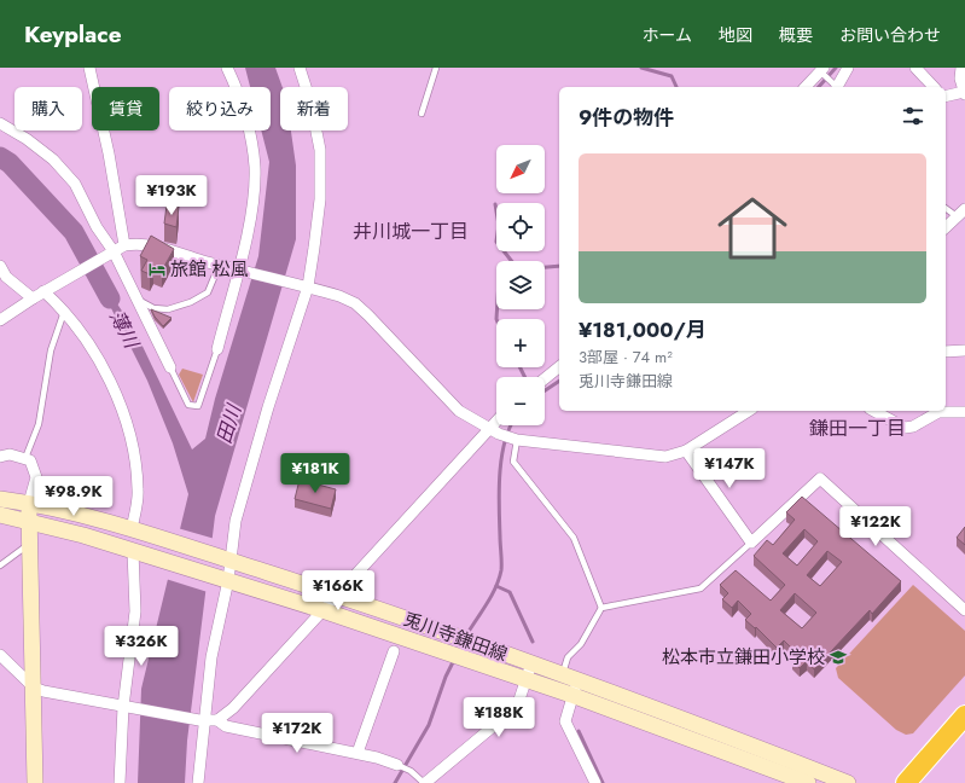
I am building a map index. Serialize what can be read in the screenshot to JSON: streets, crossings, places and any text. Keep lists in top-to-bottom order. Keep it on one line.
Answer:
{"streets":{"main road":["兎川寺鎌田線"]},"districts":["井川城一丁目","鎌田一丁目"],"water":["薄川","田川"],"places":{"hotel":["旅館 松風"],"school or university":["松本市立鎌田小学校"]},"north":"bottom left","page":{"header":"Keyplace","nav":["ホーム","地図","概要","お問い合わせ"],"chip":["購入","賃貸","絞り込み","新着"],"heading":"9件の物件","map_buttons":["+","−"],"list":[{"name":"¥181,000/月","note":"3部屋 · 74 m² · 兎川寺鎌田線"}],"price":["¥193K","¥147K","¥181K","¥98.9K","¥122K","¥166K","¥326K","¥188K","¥172K"]}}
